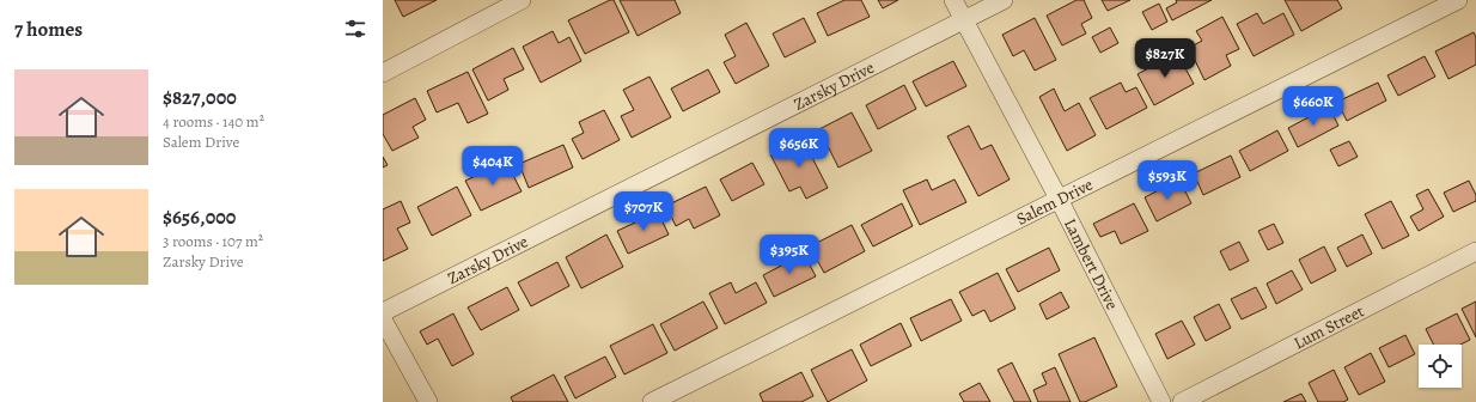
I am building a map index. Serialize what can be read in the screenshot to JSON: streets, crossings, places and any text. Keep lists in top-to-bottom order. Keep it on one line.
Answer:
{"streets":{"street":["Zarsky Drive","Salem Drive","Lambert Drive","Lum Street"]},"crossings":[["Zarsky Drive","Lambert Drive"],["Salem Drive","Lambert Drive"]],"page":{"heading":"7 homes","price":["$827K","$660K","$656K","$404K","$593K","$707K","$395K"],"list":[{"name":"$827,000","note":"4 rooms · 140 m² · Salem Drive"},{"name":"$656,000","note":"3 rooms · 107 m² · Zarsky Drive"}]}}
